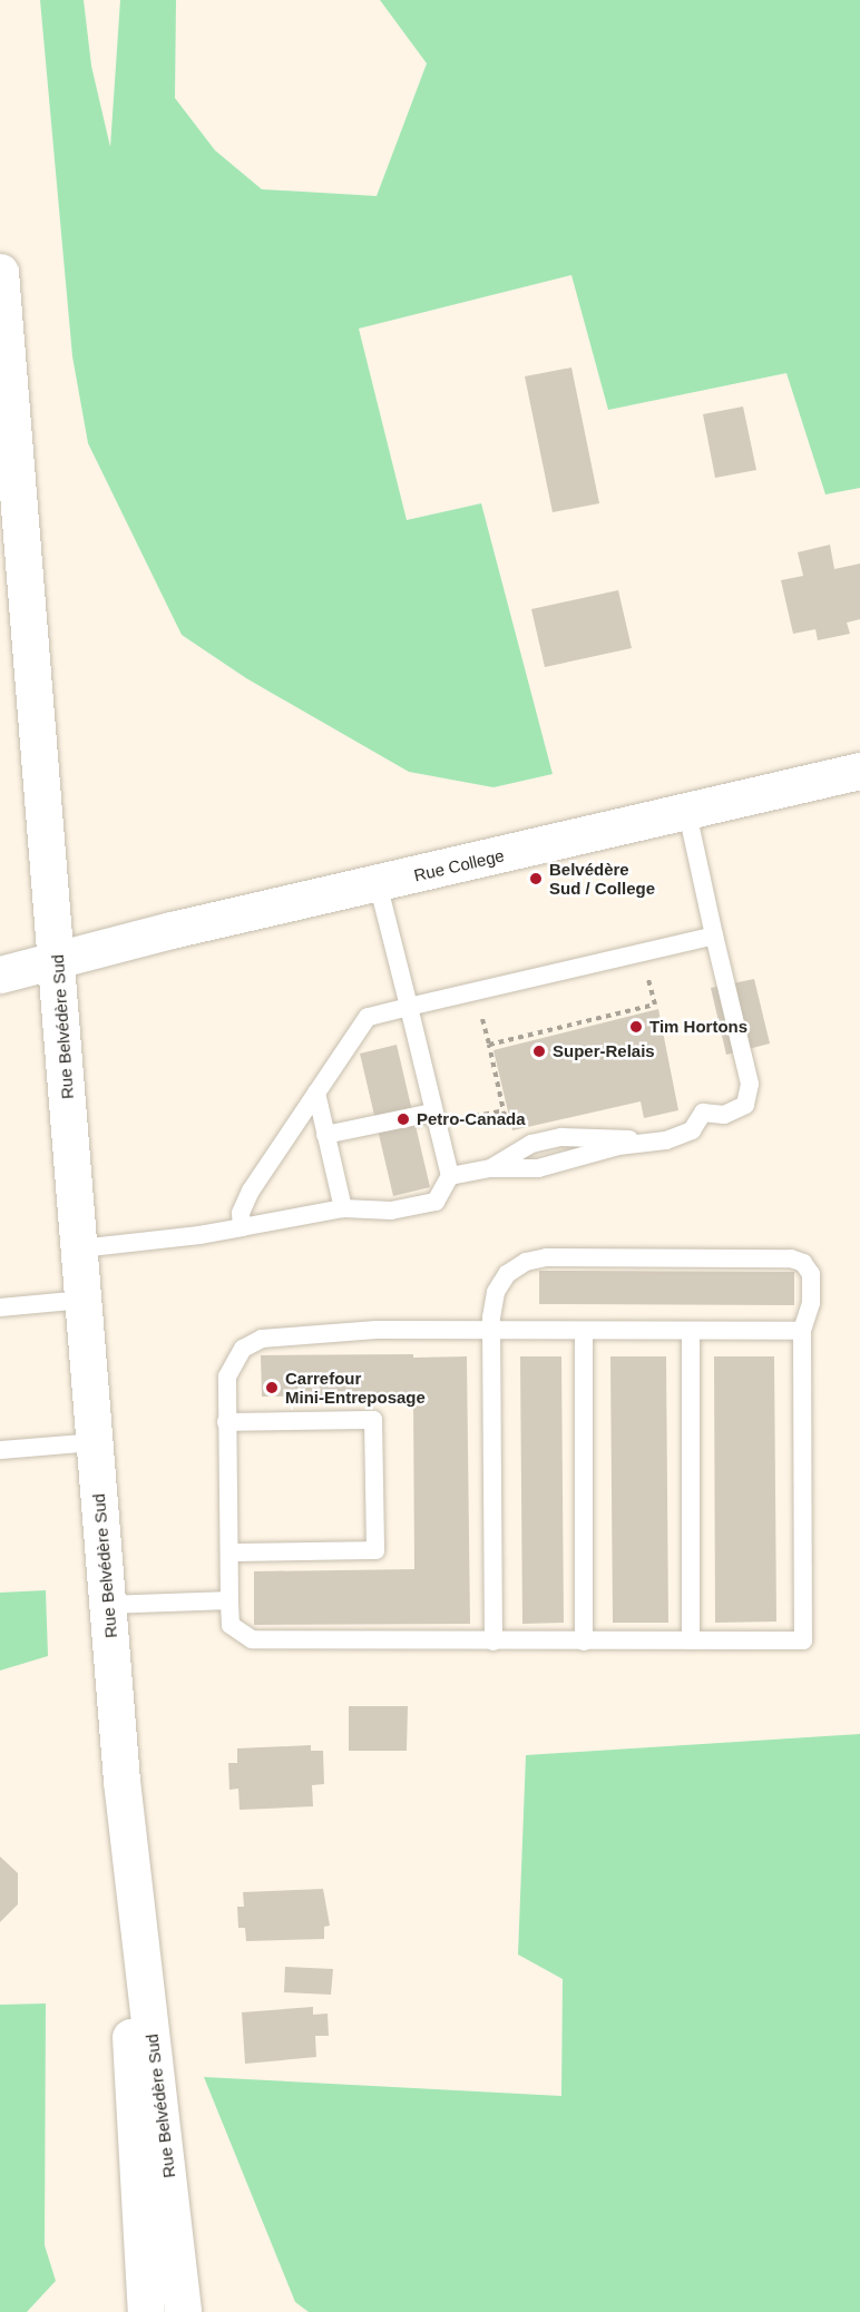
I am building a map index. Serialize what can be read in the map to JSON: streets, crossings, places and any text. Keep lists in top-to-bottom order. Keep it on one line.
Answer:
{"streets":{"street":["Rue College","Rue Belvédère Sud"]},"crossings":[["Rue College","Rue Belvédère Sud"]],"places":["Belvédère Sud / College","Tim Hortons","Super-Relais","Petro-Canada","Carrefour Mini-Entreposage"]}
